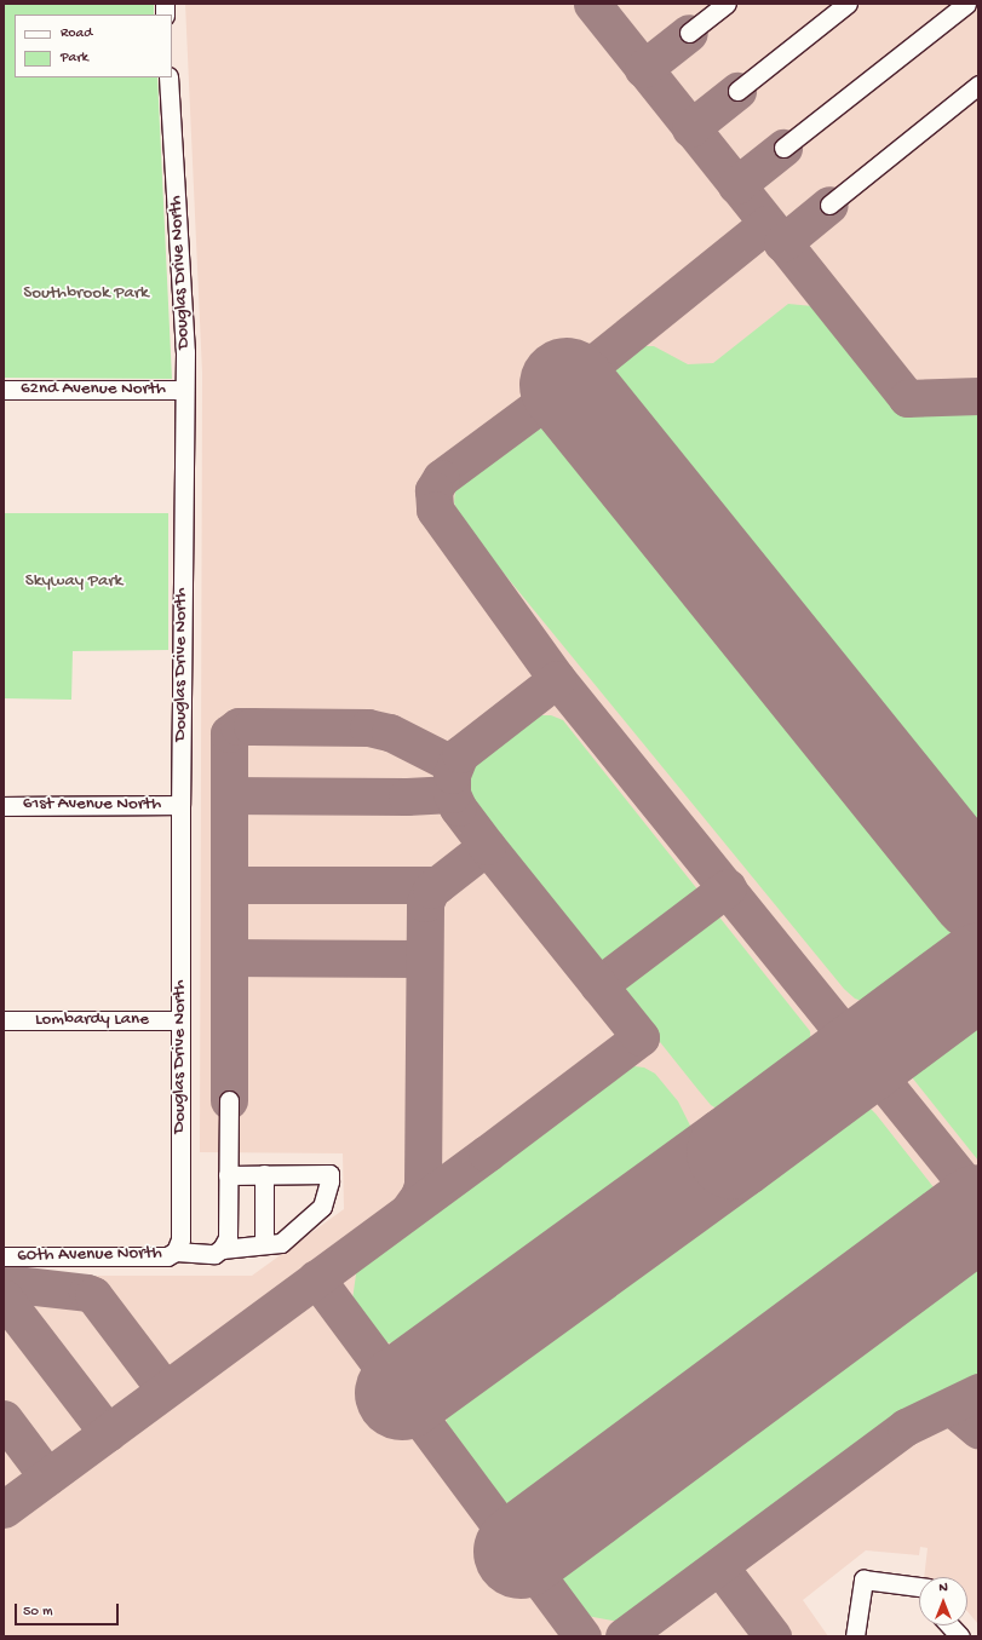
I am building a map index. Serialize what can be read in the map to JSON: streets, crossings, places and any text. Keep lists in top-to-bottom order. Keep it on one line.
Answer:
{"streets":{"street":["Douglas Drive North","62nd Avenue North","61st Avenue North","Lombardy Lane","60th Avenue North"]},"crossings":[["Douglas Drive North","62nd Avenue North"],["Douglas Drive North","61st Avenue North"],["Douglas Drive North","Lombardy Lane"],["Douglas Drive North","60th Avenue North"]],"parks":["Southbrook Park","Skyway Park"],"legend":["Road","Park"],"scale_bar":"50 m","north":"top"}
